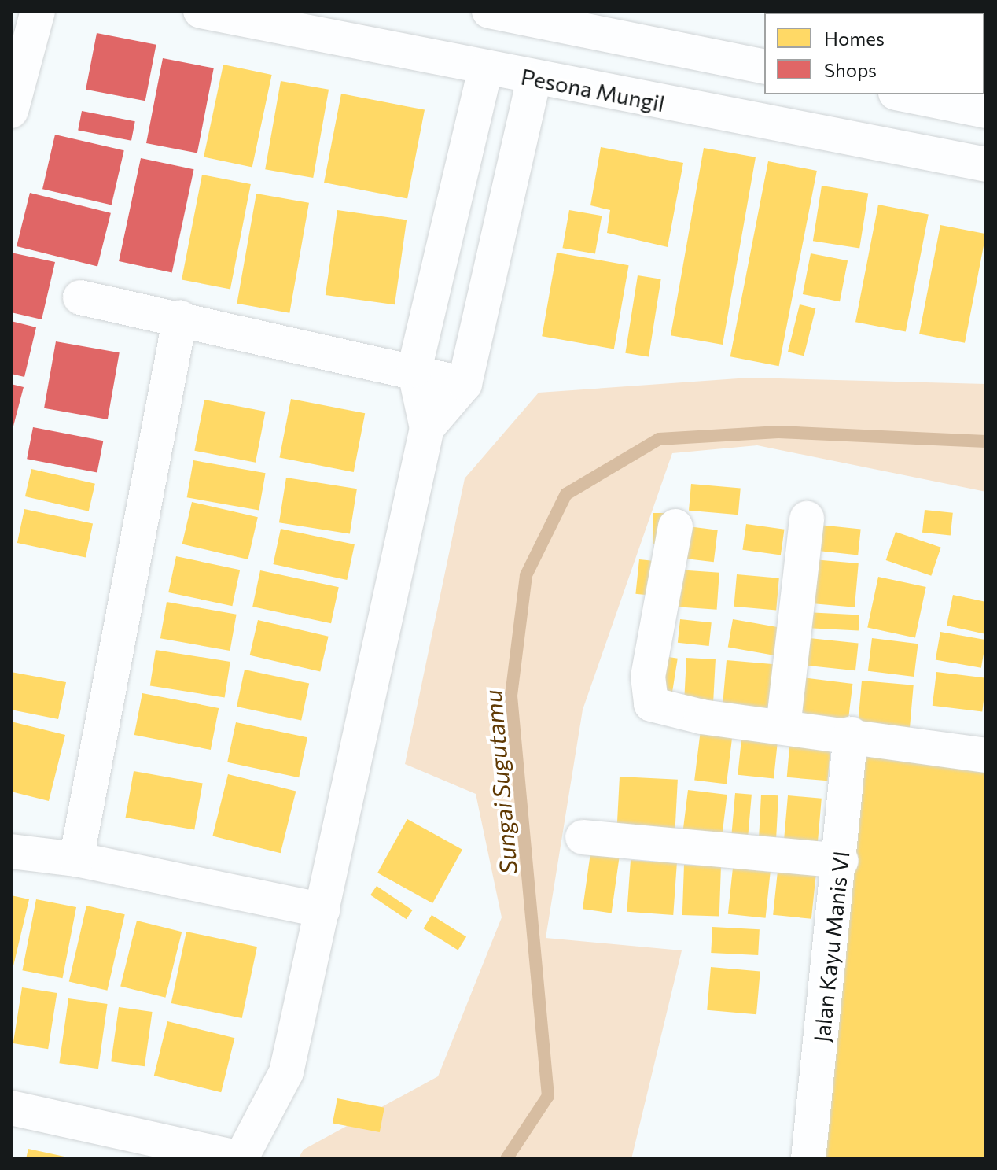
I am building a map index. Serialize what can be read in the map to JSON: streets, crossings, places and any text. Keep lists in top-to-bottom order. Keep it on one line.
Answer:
{"streets":{"street":["Pesona Mungil","Jalan Kayu Manis VI"]},"water":["Sungai Sugutamu"],"legend":["Homes","Shops"]}
